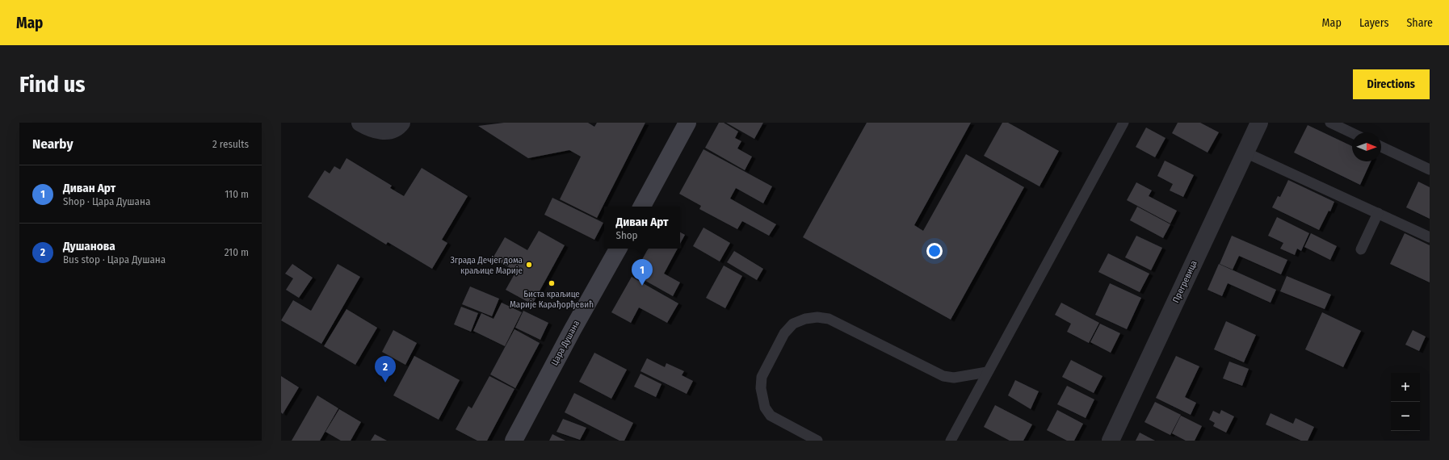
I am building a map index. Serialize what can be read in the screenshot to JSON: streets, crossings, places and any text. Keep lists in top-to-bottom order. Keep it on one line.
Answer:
{"streets":{"main road":["Цара Душана"],"street":["Прегревица"]},"places":["Зграда Дечјег дома краљице Марије","Биста краљице Марије Карађорђевић"],"north":"right","page":{"header":"Map","nav":["Map","Layers","Share"],"buttons":"Directions","title":"Find us","heading":["Nearby","2 results"],"list":[{"mark":"1","name":"Диван Арт","note":"Shop · Цара Душана","value":"110 m"},{"mark":"2","name":"Душанова","note":"Bus stop · Цара Душана","value":"210 m"}],"popup":["Диван Арт","Shop"],"pins":["1","2"],"map_buttons":["+","−"]}}
